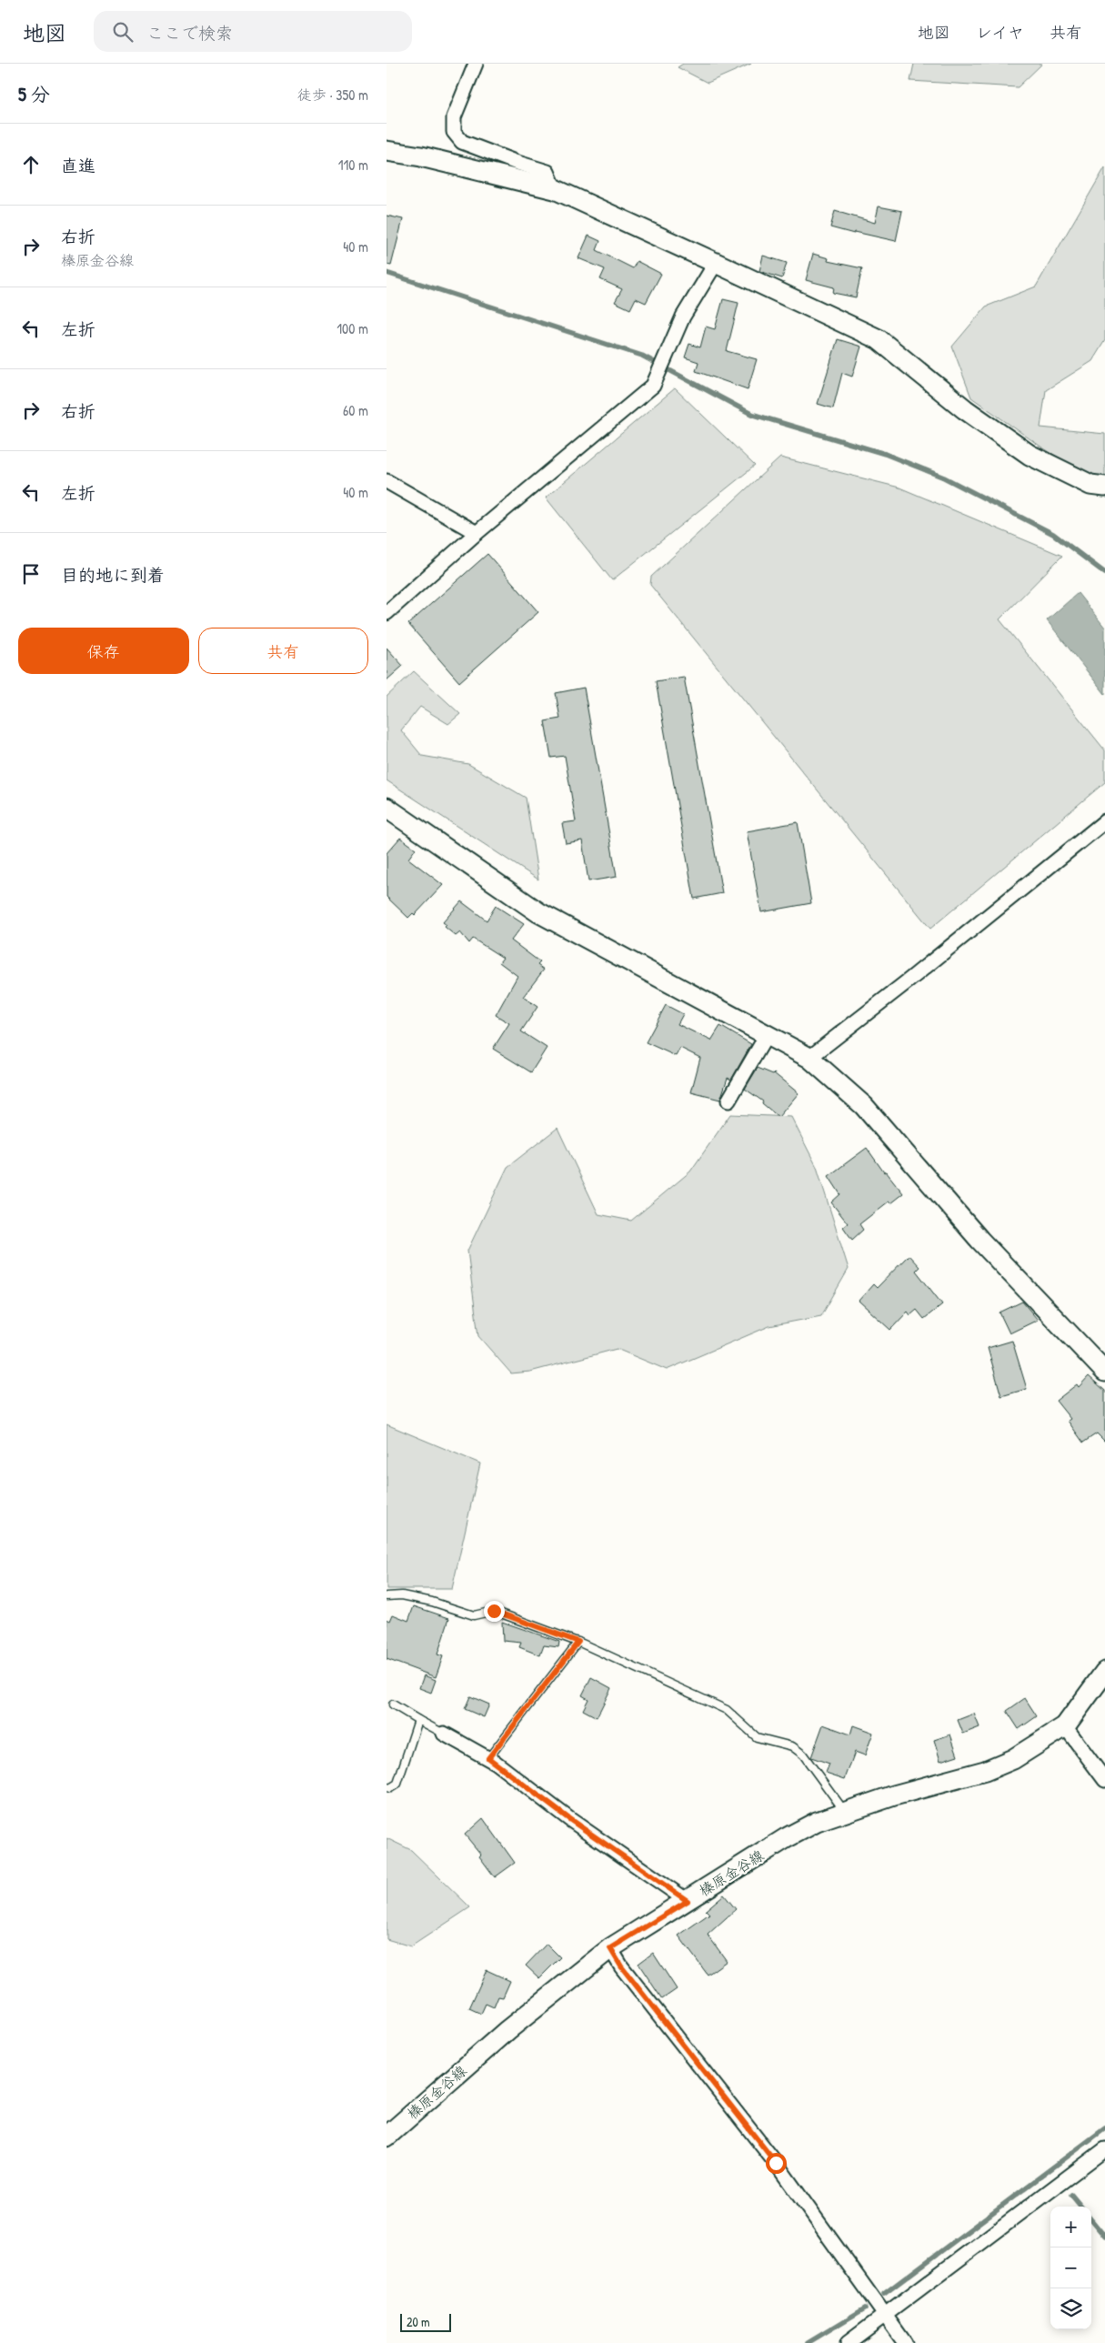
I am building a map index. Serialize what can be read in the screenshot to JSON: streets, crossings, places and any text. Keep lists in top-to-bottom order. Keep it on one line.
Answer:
{"streets":{"street":["榛原金谷線"]},"scale_bar":"20 m","page":{"header":"地図","search":"ここで検索","nav":["地図","レイヤ","共有"],"heading":["5 分","徒歩 · 350 m"],"list":[["直進","110 m"],["右折","榛原金谷線","40 m"],["左折","100 m"],["右折","60 m"],["左折","40 m"],"目的地に到着"],"buttons":["保存","共有"],"map_buttons":["+","−"],"scale":"20 m"}}
